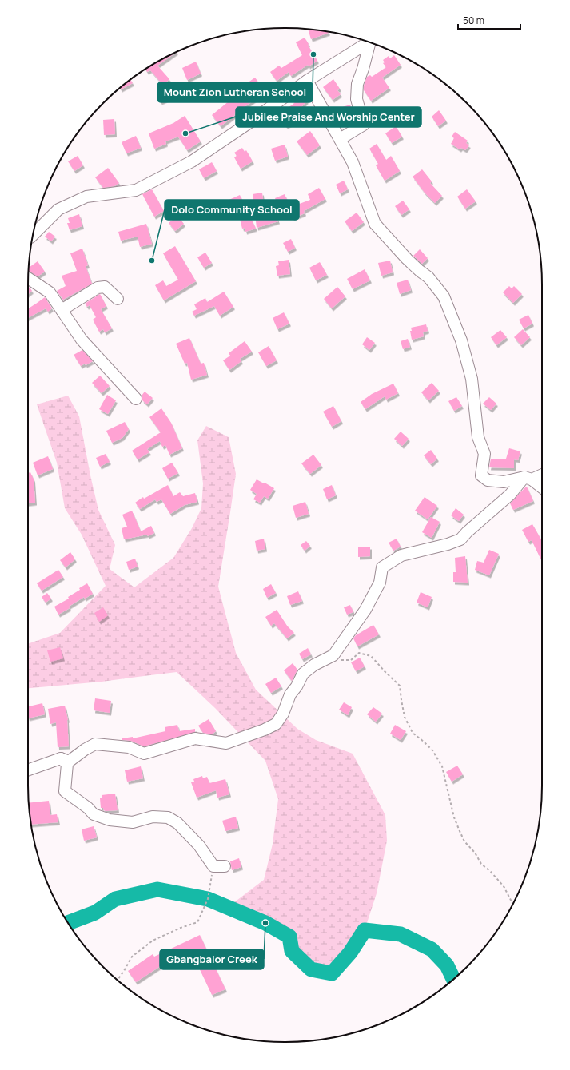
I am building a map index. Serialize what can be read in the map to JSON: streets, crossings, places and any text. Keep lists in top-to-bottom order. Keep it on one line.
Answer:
{"places":["Mount Zion Lutheran School","Jubilee Praise And Worship Center","Dolo Community School","Gbangbalor Creek"],"scale_bar":"50 m"}
